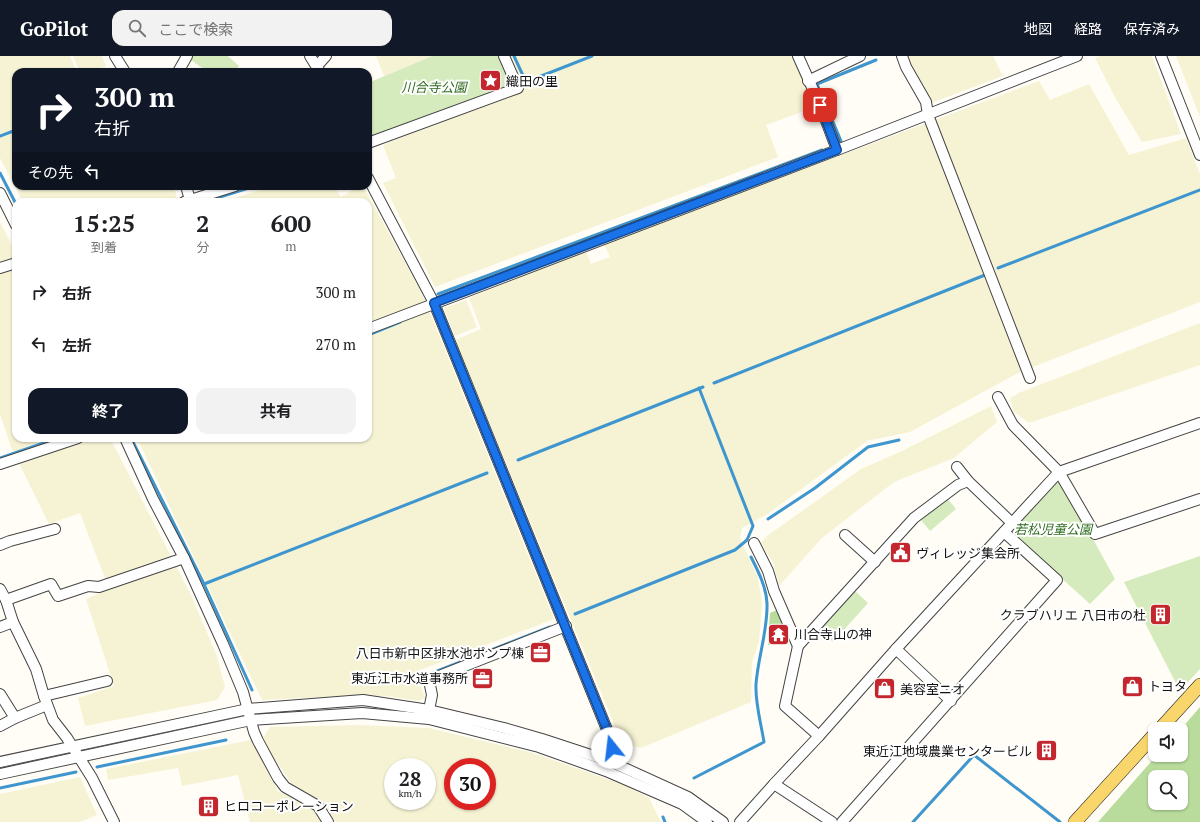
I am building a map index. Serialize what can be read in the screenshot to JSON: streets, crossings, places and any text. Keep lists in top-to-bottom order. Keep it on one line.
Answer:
{"parks":["川合寺公園","若松児童公園"],"places":{"place":["織田の里"],"public building":["ヴィレッジ集会所"],"building":["クラブハリエ 八日市の杜","東近江地域農業センタービル","ヒロコーポレーション"],"temple":["川合寺山の神"],"office":["八日市新中区排水池ポンプ棟","東近江市水道事務所"],"shop":["トヨタ","美容室ニオ"]},"page":{"header":"GoPilot","search":"ここで検索","nav":["地図","経路","保存済み"],"turn":["300 m","右折"],"then":"その先","eta":["15:25","到着","2","分","600","m"],"list":[{"name":"右折","value":"300 m"},{"name":"左折","value":"270 m"}],"buttons":["終了","共有"],"speed":"28 km/h","limit":"30"}}
